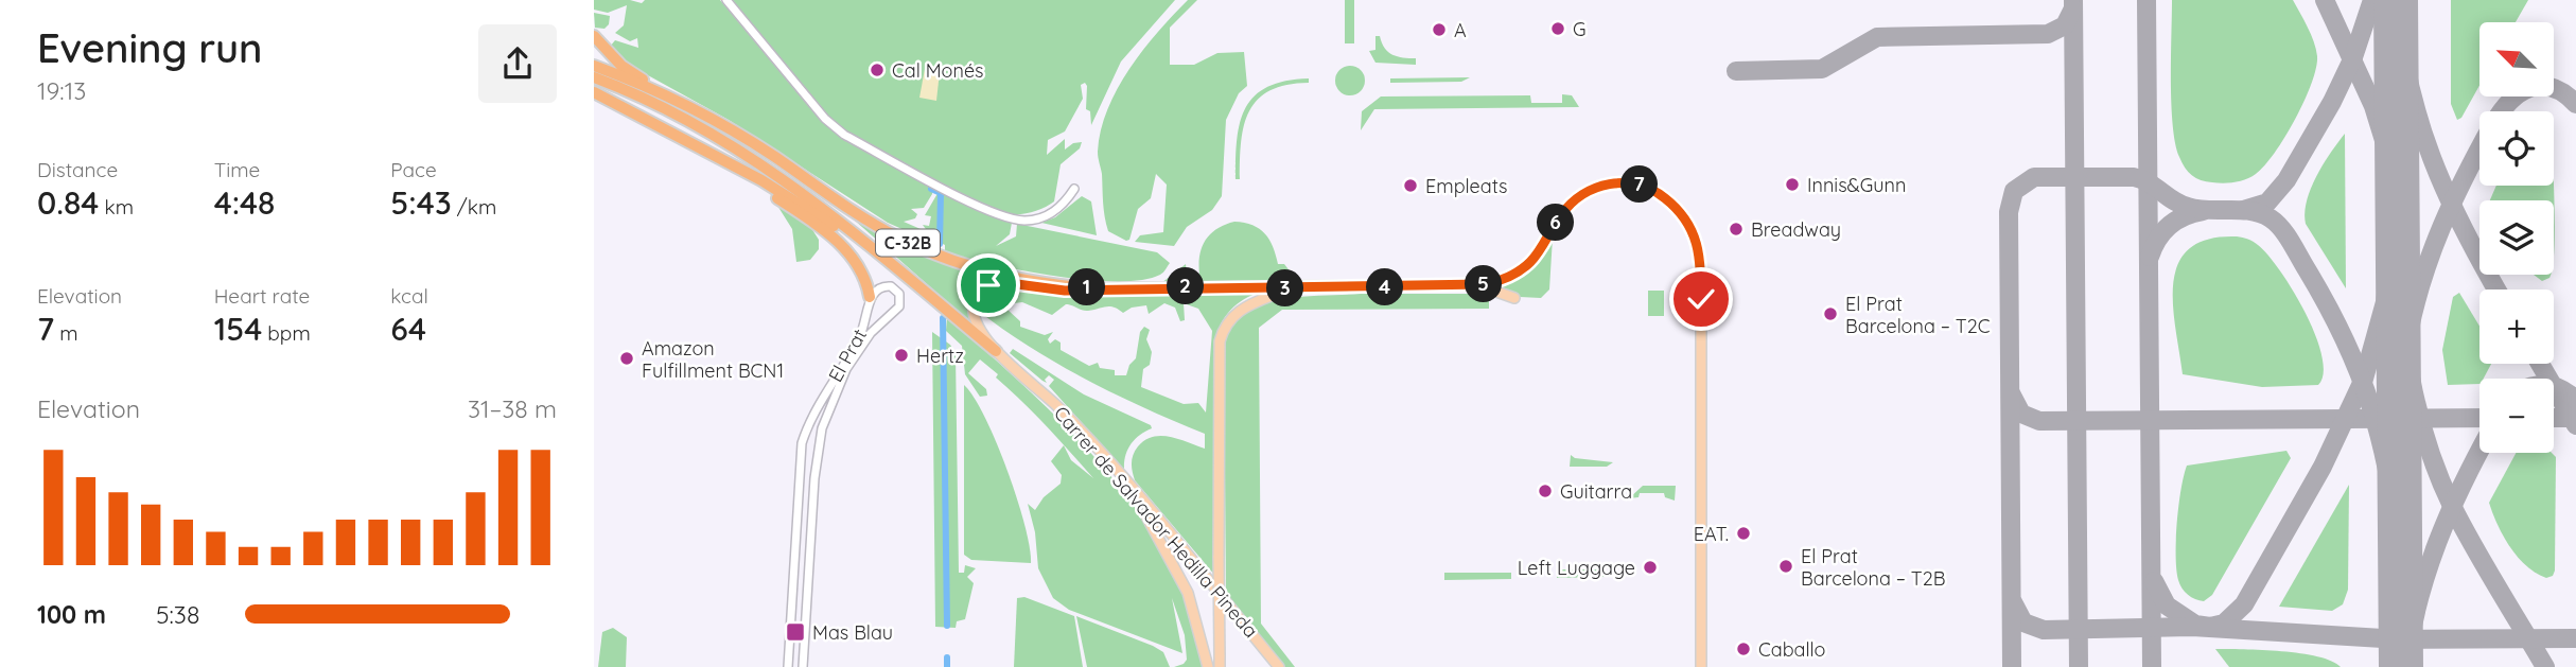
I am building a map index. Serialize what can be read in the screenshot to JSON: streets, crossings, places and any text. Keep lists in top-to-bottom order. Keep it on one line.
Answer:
{"streets":{"highway":["C-32B"],"main road":["Carrer de Salvador Hedilla Pineda"],"street":["El Prat"]},"crossings":[["C-32B","Carrer de Salvador Hedilla Pineda"]],"places":{"other":["G","A","Cal Monés","Innis&Gunn","Empleats","Breadway","El Prat Barcelona – T2C","Hertz","Amazon Fulfillment BCN1","Guitarra","EAT.","El Prat Barcelona – T2B","Left Luggage","Caballo"],"transit":["Mas Blau"]},"north":"top left","page":{"heading":["Evening run","19:13"],"map_buttons":["+","−"],"stats":[["Distance","0.84 km"],["Time","4:48"],["Pace","5:43 /km"],["Elevation","7 m"],["Heart rate","154 bpm"],["kcal","64"]],"pins":["7","6","5","2","1","4","3"],"chart":["Elevation","31–38 m"],"list":[{"name":"100 m","note":"5:38"}]}}
